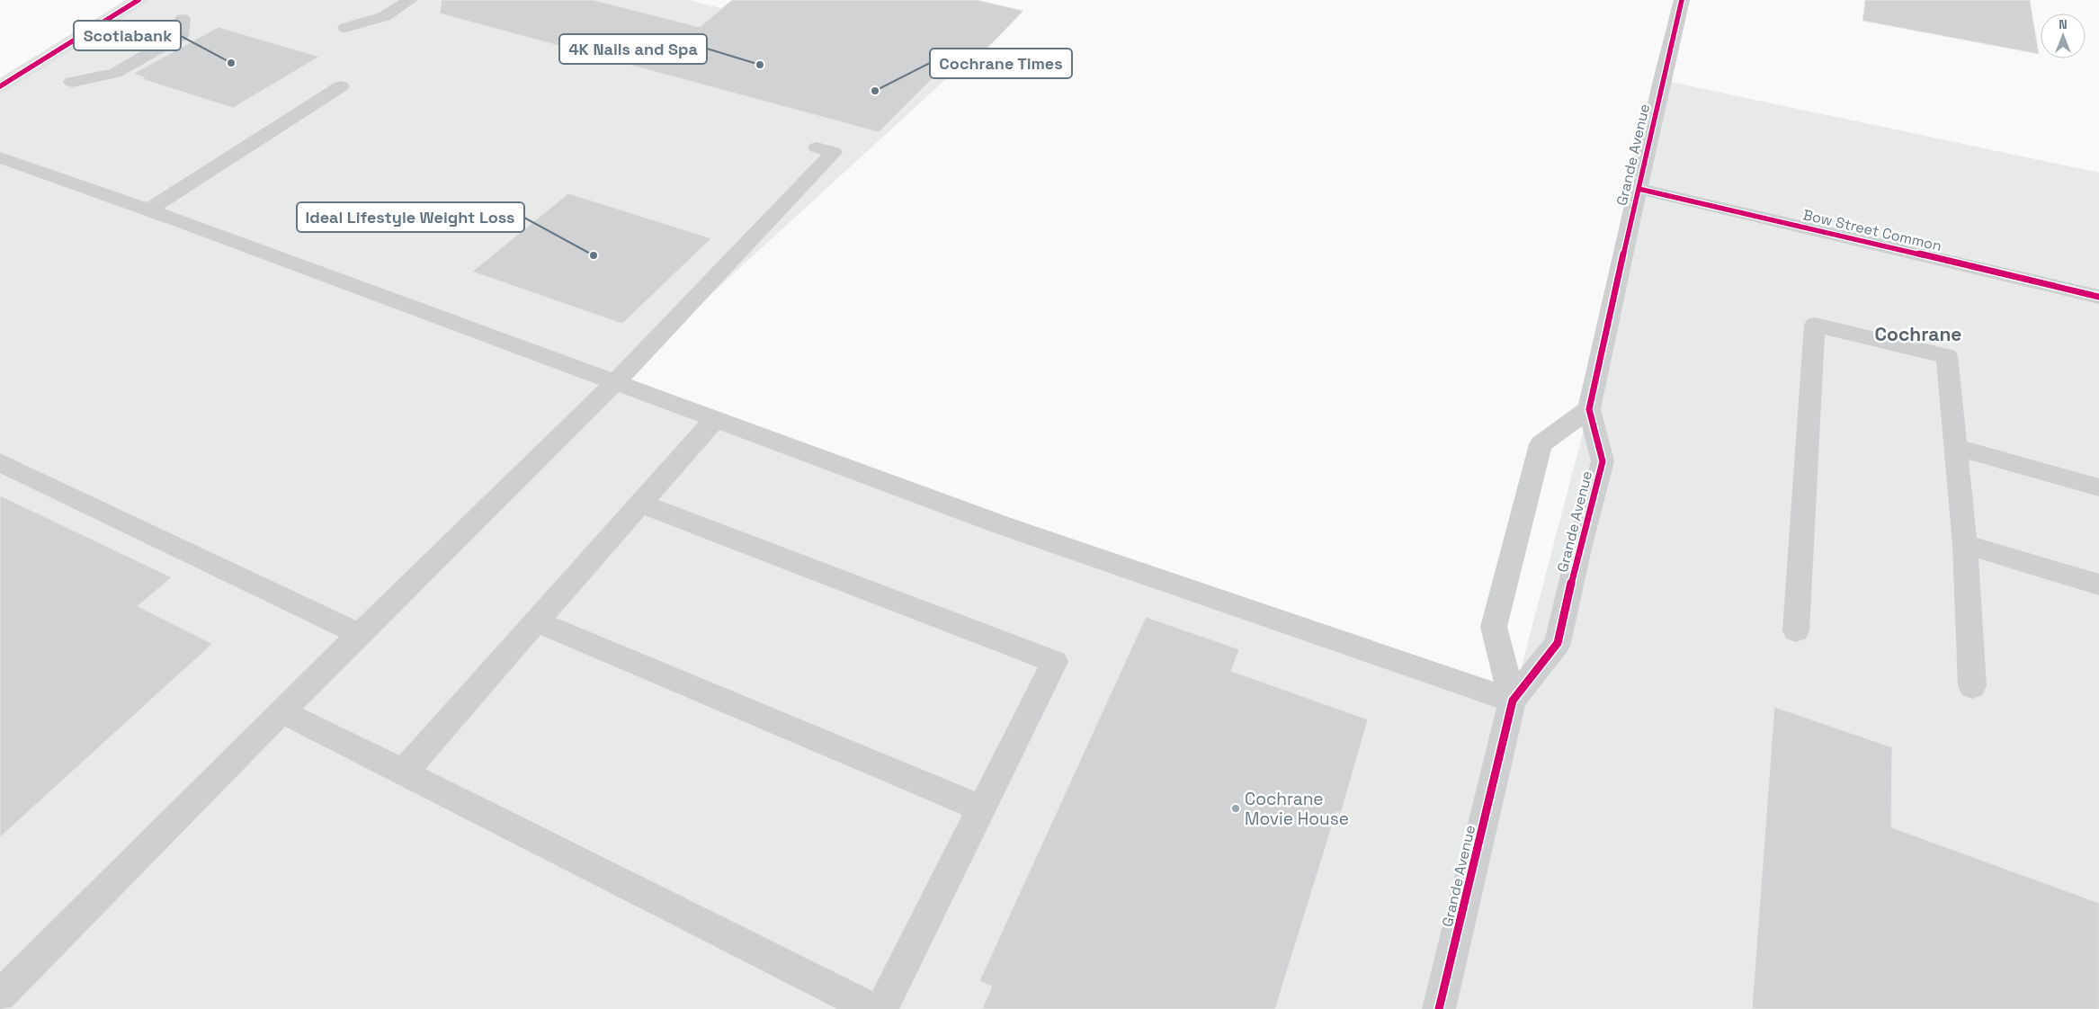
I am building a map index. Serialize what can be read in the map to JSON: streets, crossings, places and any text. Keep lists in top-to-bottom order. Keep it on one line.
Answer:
{"streets":{"street":["Grande Avenue","Bow Street Common"]},"crossings":[["Grande Avenue","Bow Street Common"]],"districts":["Cochrane"],"places":["Scotiabank","4K Nails and Spa","Cochrane Times","Ideal Lifestyle Weight Loss","Cochrane Movie House"],"north":"top"}
